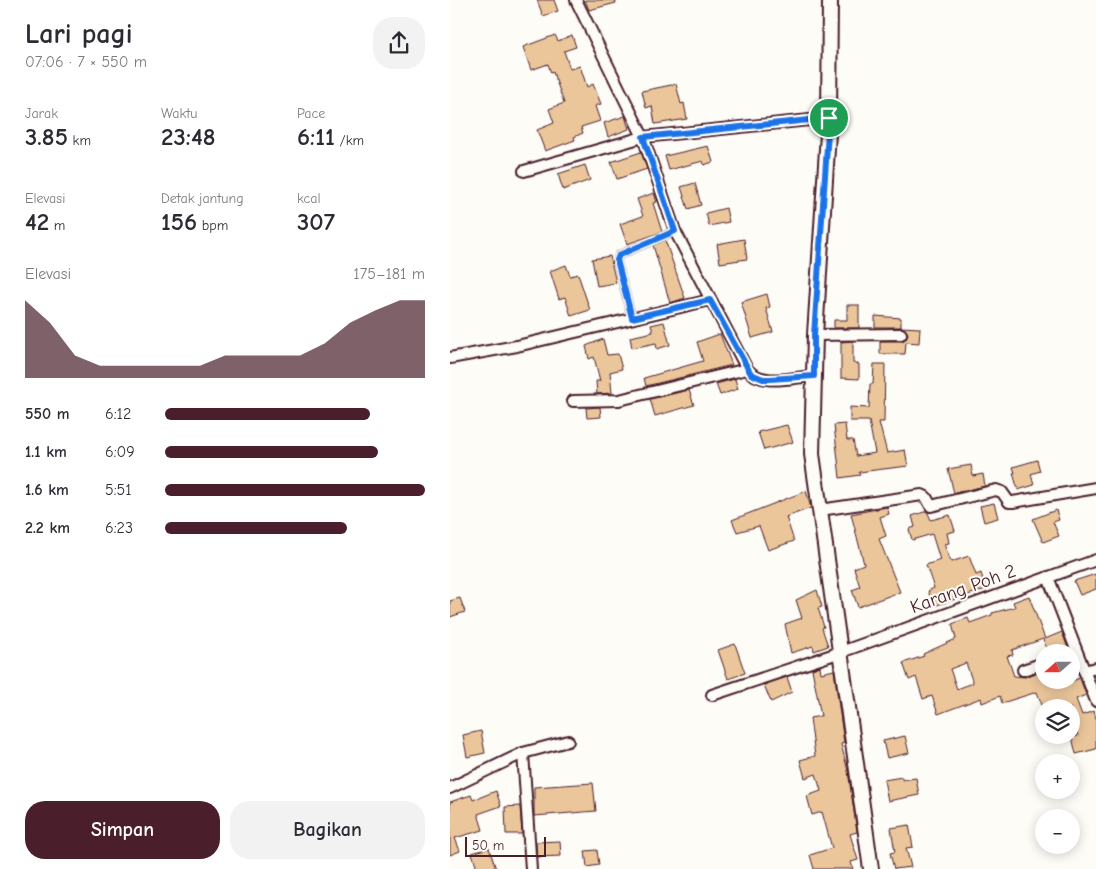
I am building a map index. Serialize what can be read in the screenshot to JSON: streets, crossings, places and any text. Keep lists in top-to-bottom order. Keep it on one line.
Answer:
{"streets":{"street":["Karang Poh 2"]},"scale_bar":"50 m","north":"left","page":{"heading":["Lari pagi","07:06 · 7 × 550 m"],"stats":[["Jarak","3.85 km"],["Waktu","23:48"],["Pace","6:11 /km"],["Elevasi","42 m"],["Detak jantung","156 bpm"],["kcal","307"]],"chart":["Elevasi","175–181 m"],"list":[{"name":"550 m","note":"6:12"},{"name":"1.1 km","note":"6:09"},{"name":"1.6 km","note":"5:51"},{"name":"2.2 km","note":"6:23"}],"map_buttons":["+","−"],"buttons":["Simpan","Bagikan"],"scale":"50 m"}}
